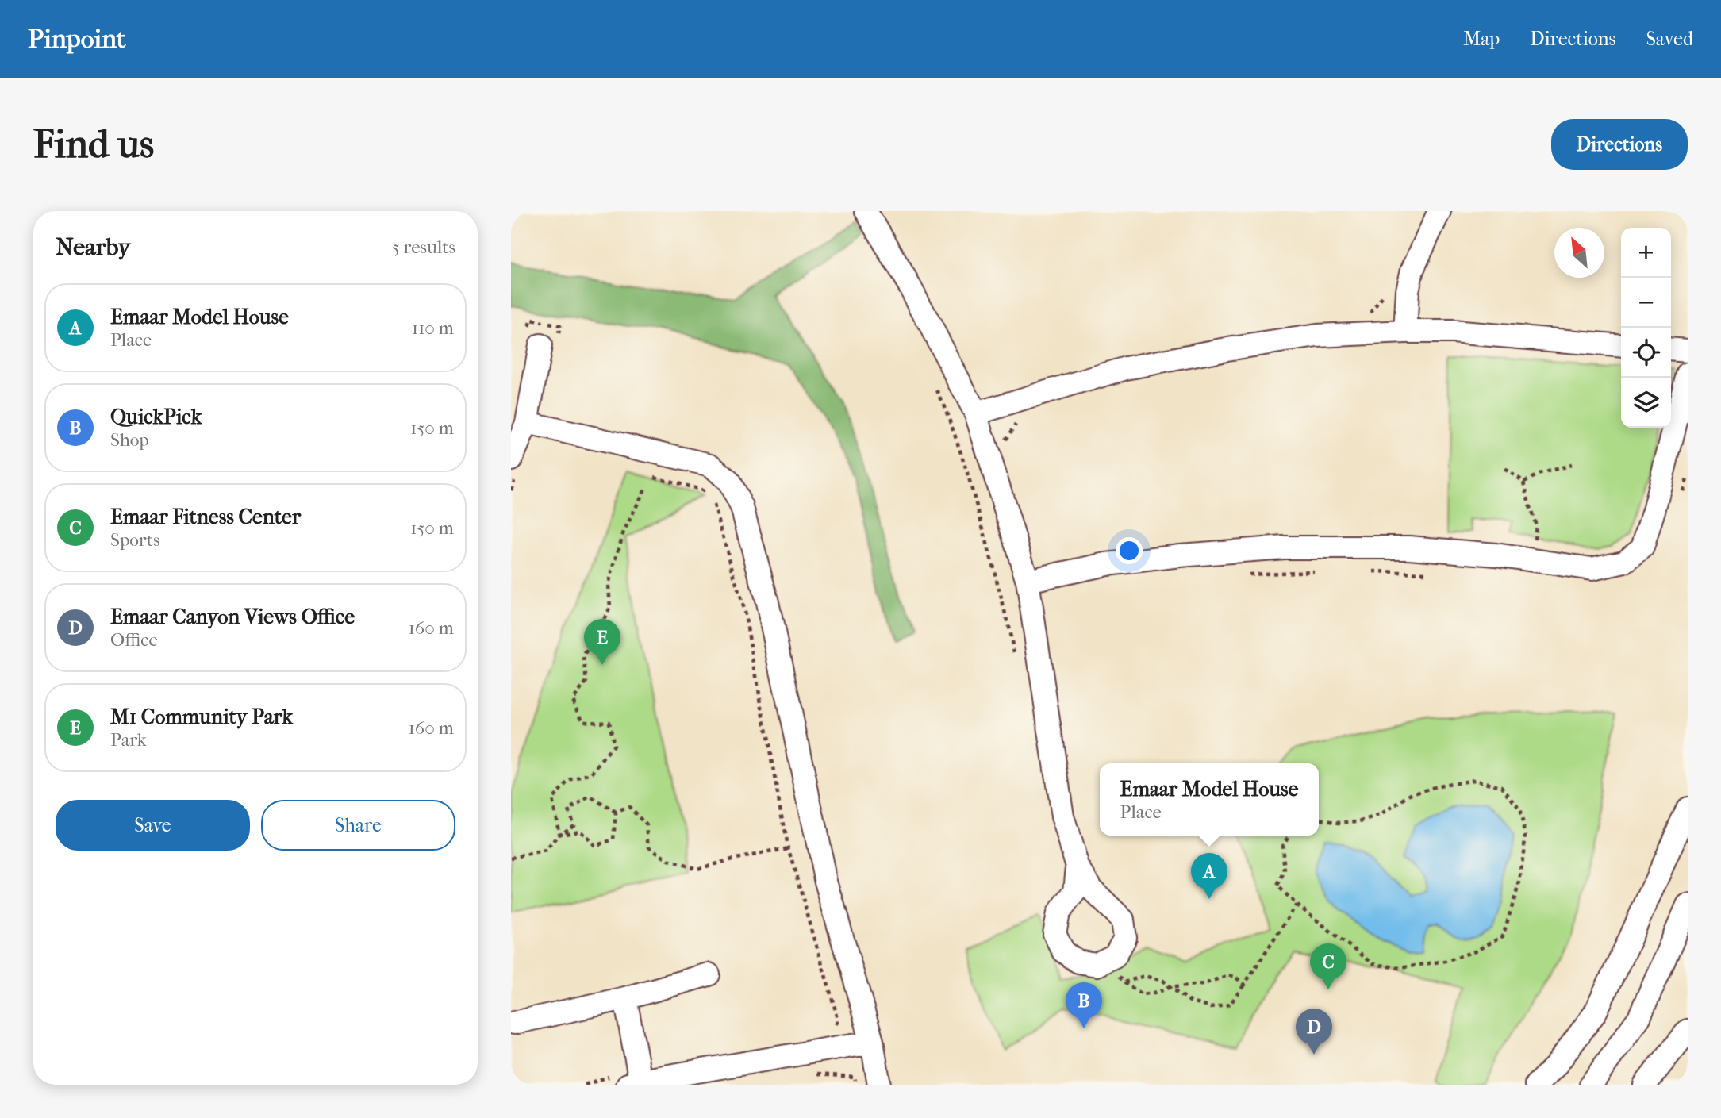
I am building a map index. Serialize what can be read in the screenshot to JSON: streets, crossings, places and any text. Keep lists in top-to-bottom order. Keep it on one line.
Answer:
{"north":"top left","page":{"header":"Pinpoint","nav":["Map","Directions","Saved"],"buttons":["Directions",["Save","Share"]],"title":"Find us","heading":["Nearby","5 results"],"map_buttons":["+","−"],"list":[{"mark":"A","name":"Emaar Model House","note":"Place","value":"110 m"},{"mark":"B","name":"QuickPick","note":"Shop","value":"150 m"},{"mark":"C","name":"Emaar Fitness Center","note":"Sports","value":"150 m"},{"mark":"D","name":"Emaar Canyon Views Office","note":"Office","value":"160 m"},{"mark":"E","name":"M1 Community Park","note":"Park","value":"160 m"}],"pins":["E","A","C","B","D"],"popup":["Emaar Model House","Place"]}}
